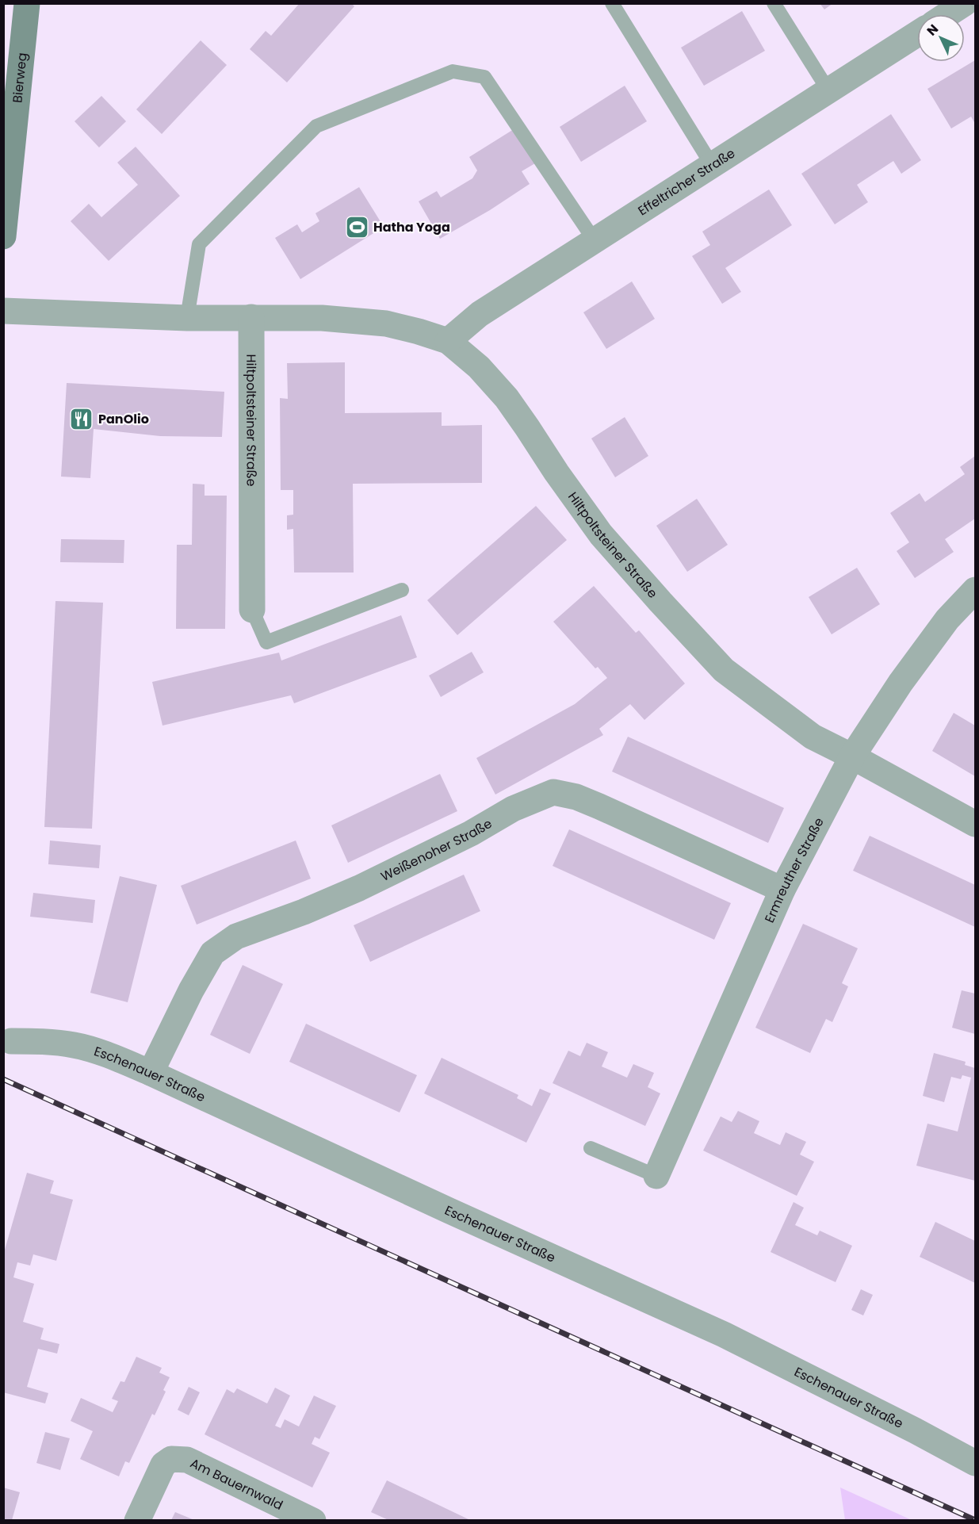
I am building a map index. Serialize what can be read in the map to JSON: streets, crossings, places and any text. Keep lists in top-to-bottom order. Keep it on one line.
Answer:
{"streets":{"main road":["Bierweg"],"street":["Effeltricher Straße","Hiltpoltsteiner Straße","Weißenoher Straße","Ermreuther Straße","Eschenauer Straße","Am Bauernwald"]},"crossings":[["Effeltricher Straße","Hiltpoltsteiner Straße"],["Hiltpoltsteiner Straße","Ermreuther Straße"],["Weißenoher Straße","Ermreuther Straße"],["Weißenoher Straße","Eschenauer Straße"]],"places":{"sports":["Hatha Yoga"],"restaurant":["PanOlio"]},"north":"top left"}
